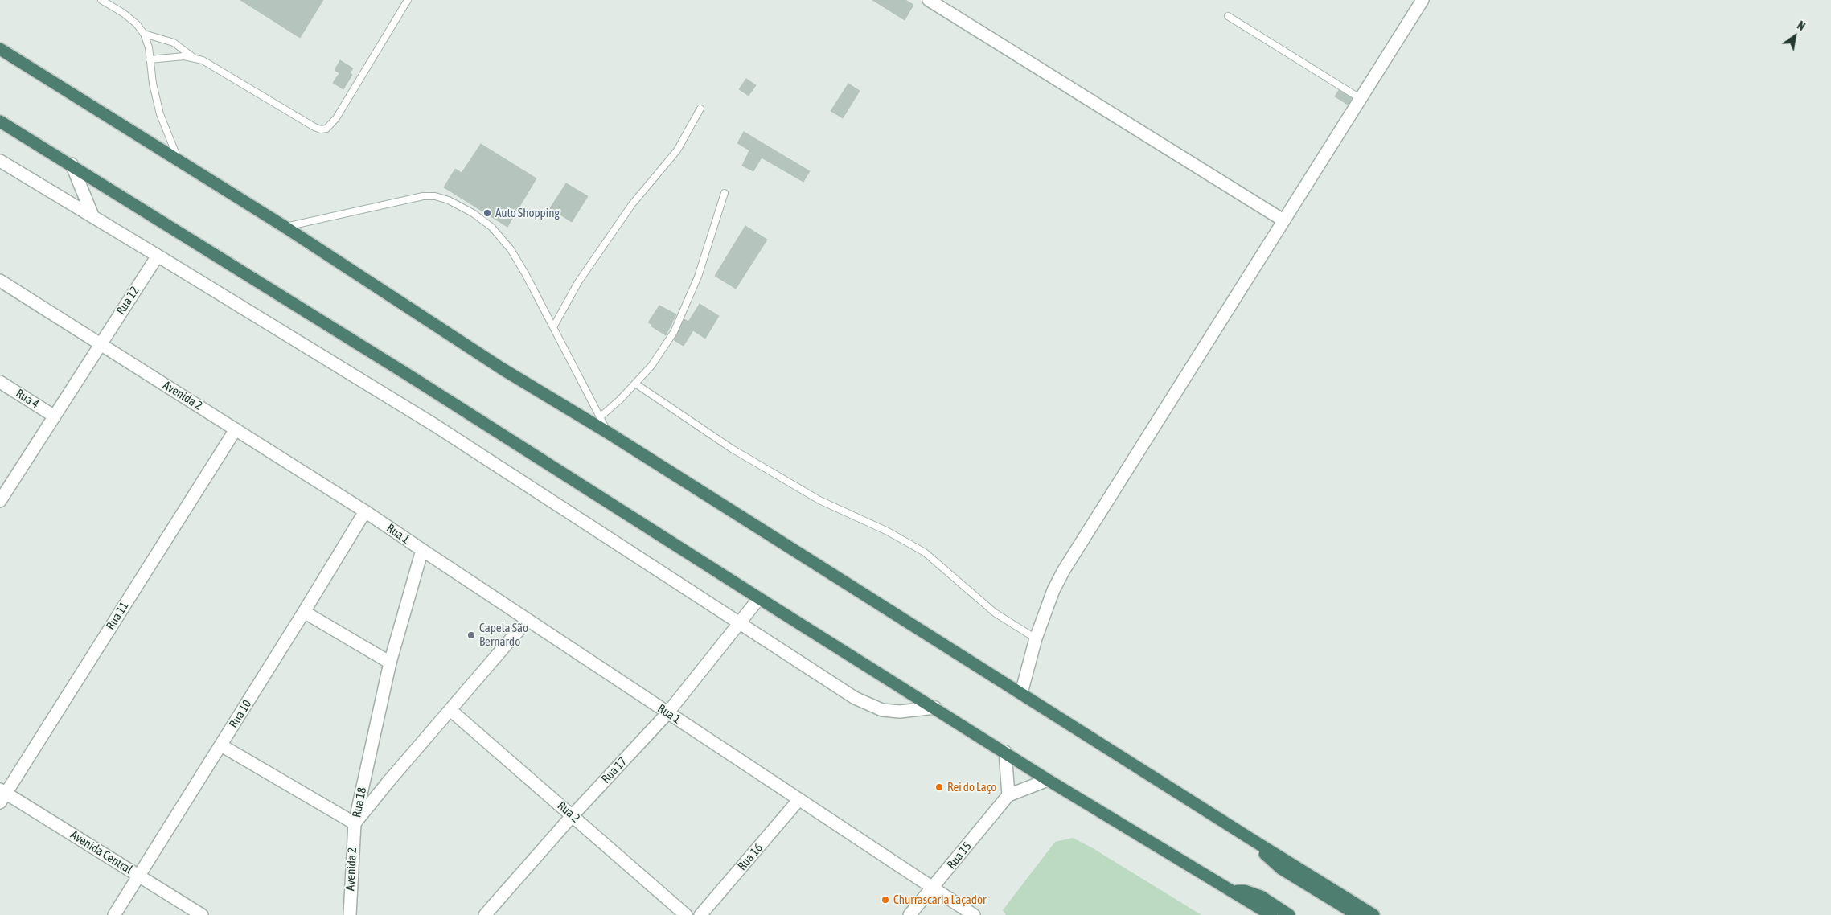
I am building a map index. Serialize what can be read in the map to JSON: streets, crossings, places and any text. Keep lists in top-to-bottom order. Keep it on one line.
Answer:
{"streets":{"street":["Rua 12","Avenida 2","Rua 4","Rua 1","Rua 11","Rua 10","Rua 17","Rua 18","Rua 2","Avenida Central","Rua 15","Rua 16"]},"crossings":[["Rua 12","Avenida 2"],["Rua 12","Rua 4"],["Avenida 2","Rua 1"],["Avenida 2","Rua 11"],["Avenida 2","Rua 10"],["Avenida 2","Rua 18"],["Rua 1","Rua 10"],["Rua 1","Rua 17"],["Rua 1","Rua 18"],["Rua 1","Rua 15"],["Rua 1","Rua 16"],["Rua 11","Avenida Central"],["Rua 10","Avenida Central"],["Rua 17","Rua 2"],["Rua 18","Rua 2"]],"places":["Auto Shopping","Capela São Bernardo","Rei do Laço","Churrascaria Laçador"],"north":"top right"}
